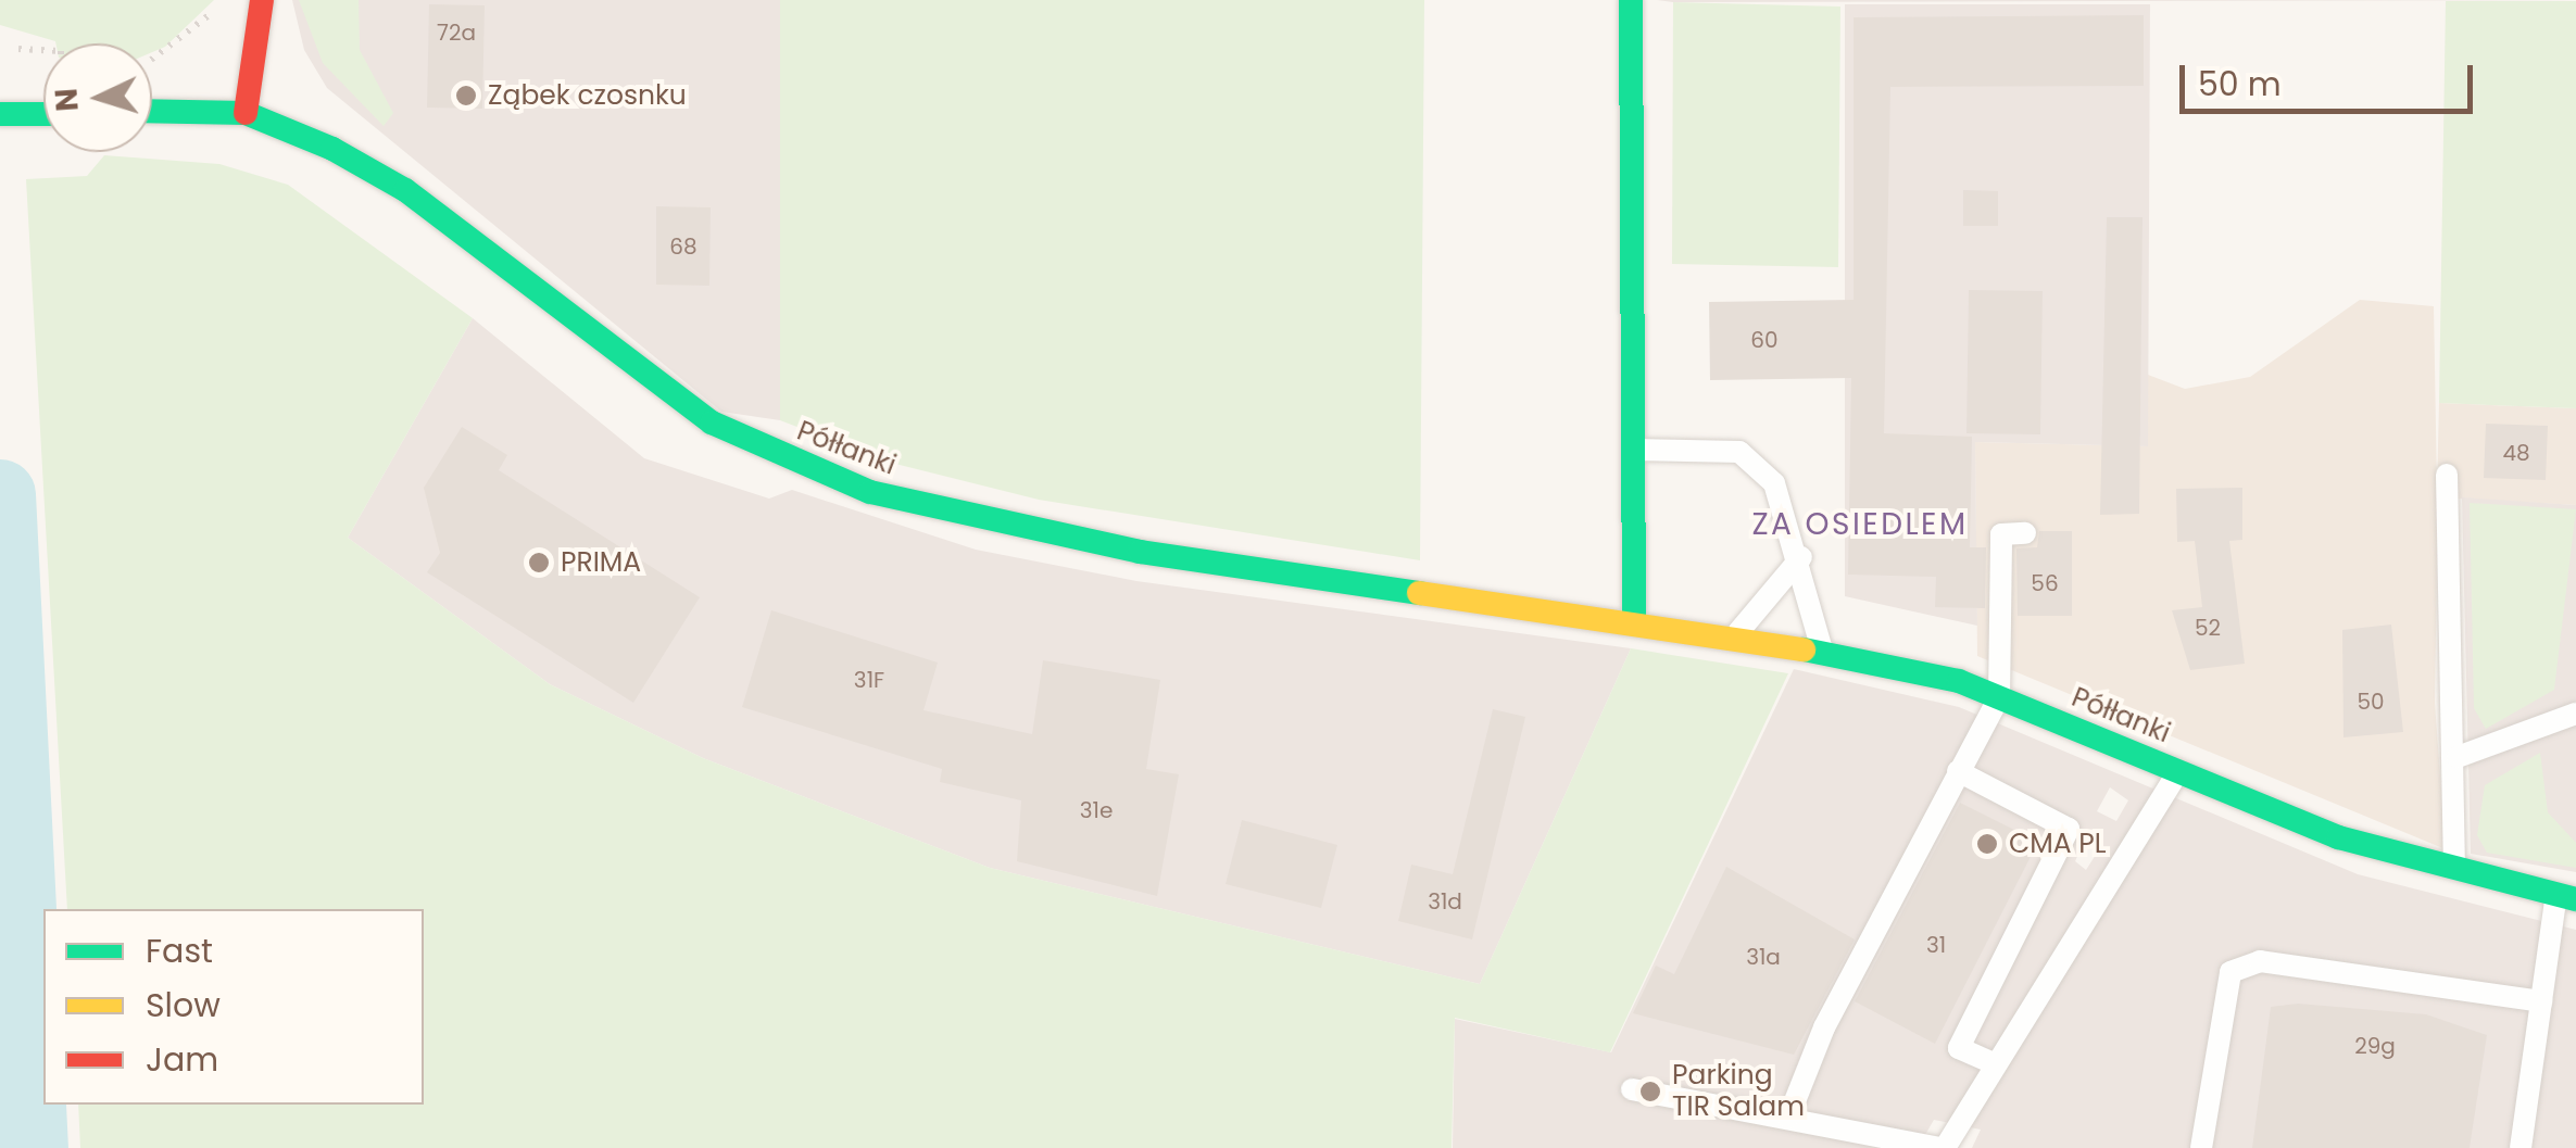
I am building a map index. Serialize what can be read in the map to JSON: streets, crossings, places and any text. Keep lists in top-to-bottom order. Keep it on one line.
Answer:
{"streets":{"street":["Półłanki"]},"districts":["ZA OSIEDLEM"],"places":["Ząbek czosnku","PRIMA","CMA PL","Parking TIR Salam"],"house_numbers":["72a","68","60","48","56","52","31F","50","31e","31d","31","31a","29g"],"legend":["Fast","Slow","Jam"],"scale_bar":"50 m","north":"left"}
